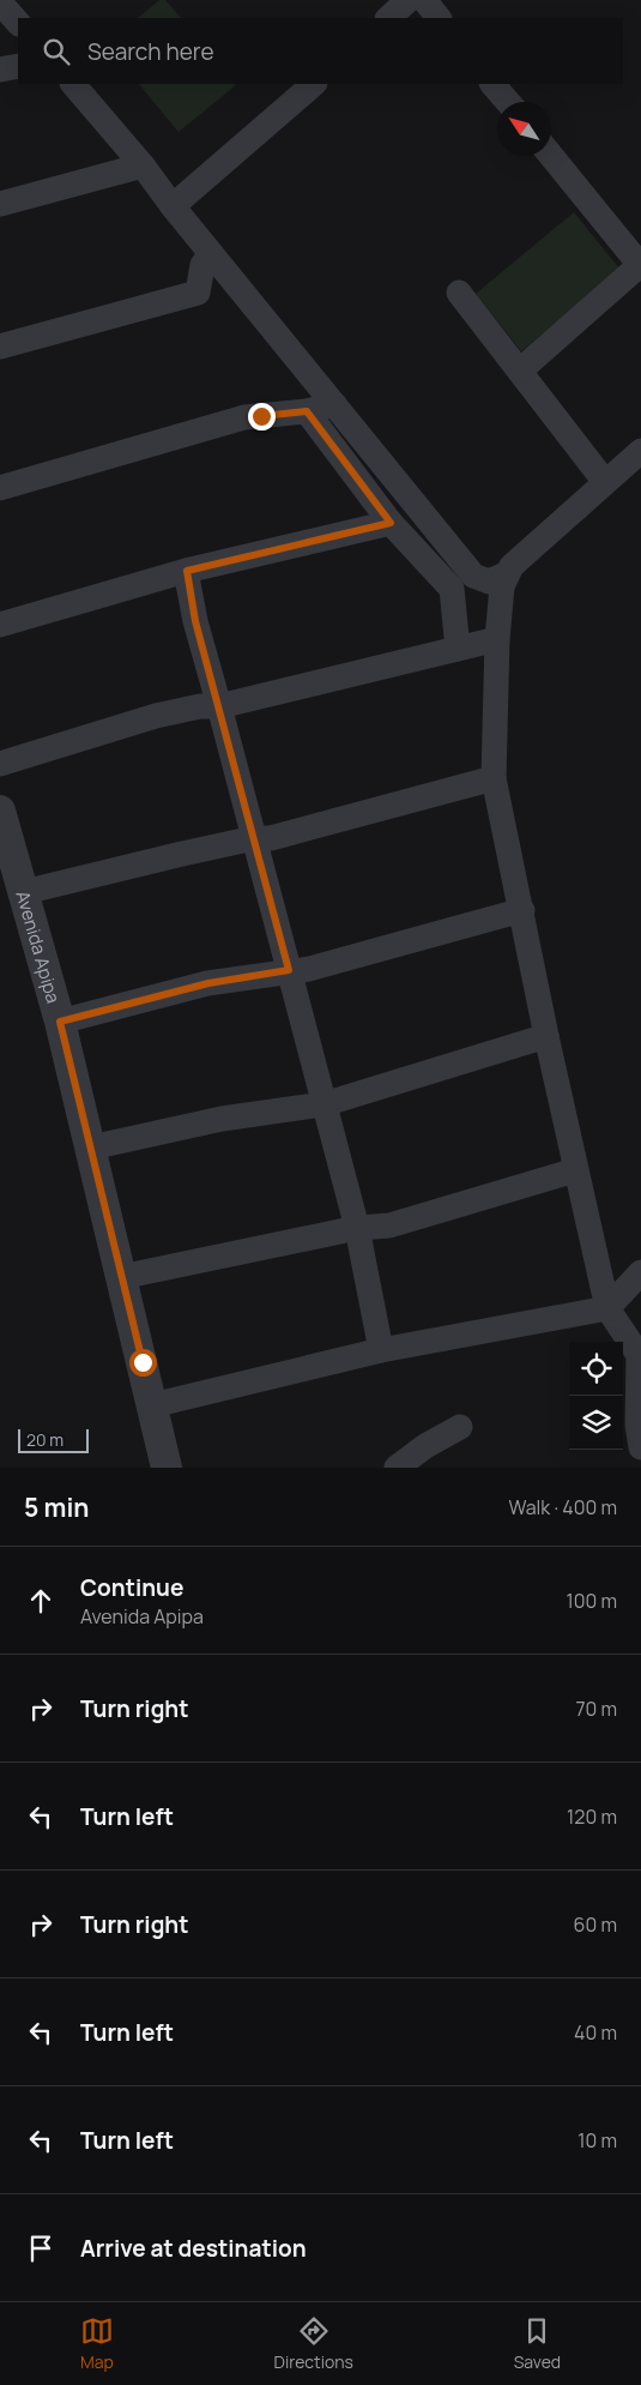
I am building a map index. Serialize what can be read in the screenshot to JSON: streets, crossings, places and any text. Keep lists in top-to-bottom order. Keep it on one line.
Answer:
{"streets":{"street":["Avenida Apipa"]},"scale_bar":"20 m","north":"top left","page":{"search":"Search here","scale":"20 m","heading":["5 min","Walk · 400 m"],"list":[["Continue","Avenida Apipa","100 m"],["Turn right","70 m"],["Turn left","120 m"],["Turn right","60 m"],["Turn left","40 m"],["Turn left","10 m"],"Arrive at destination"],"nav":["Map","Directions","Saved"]}}
